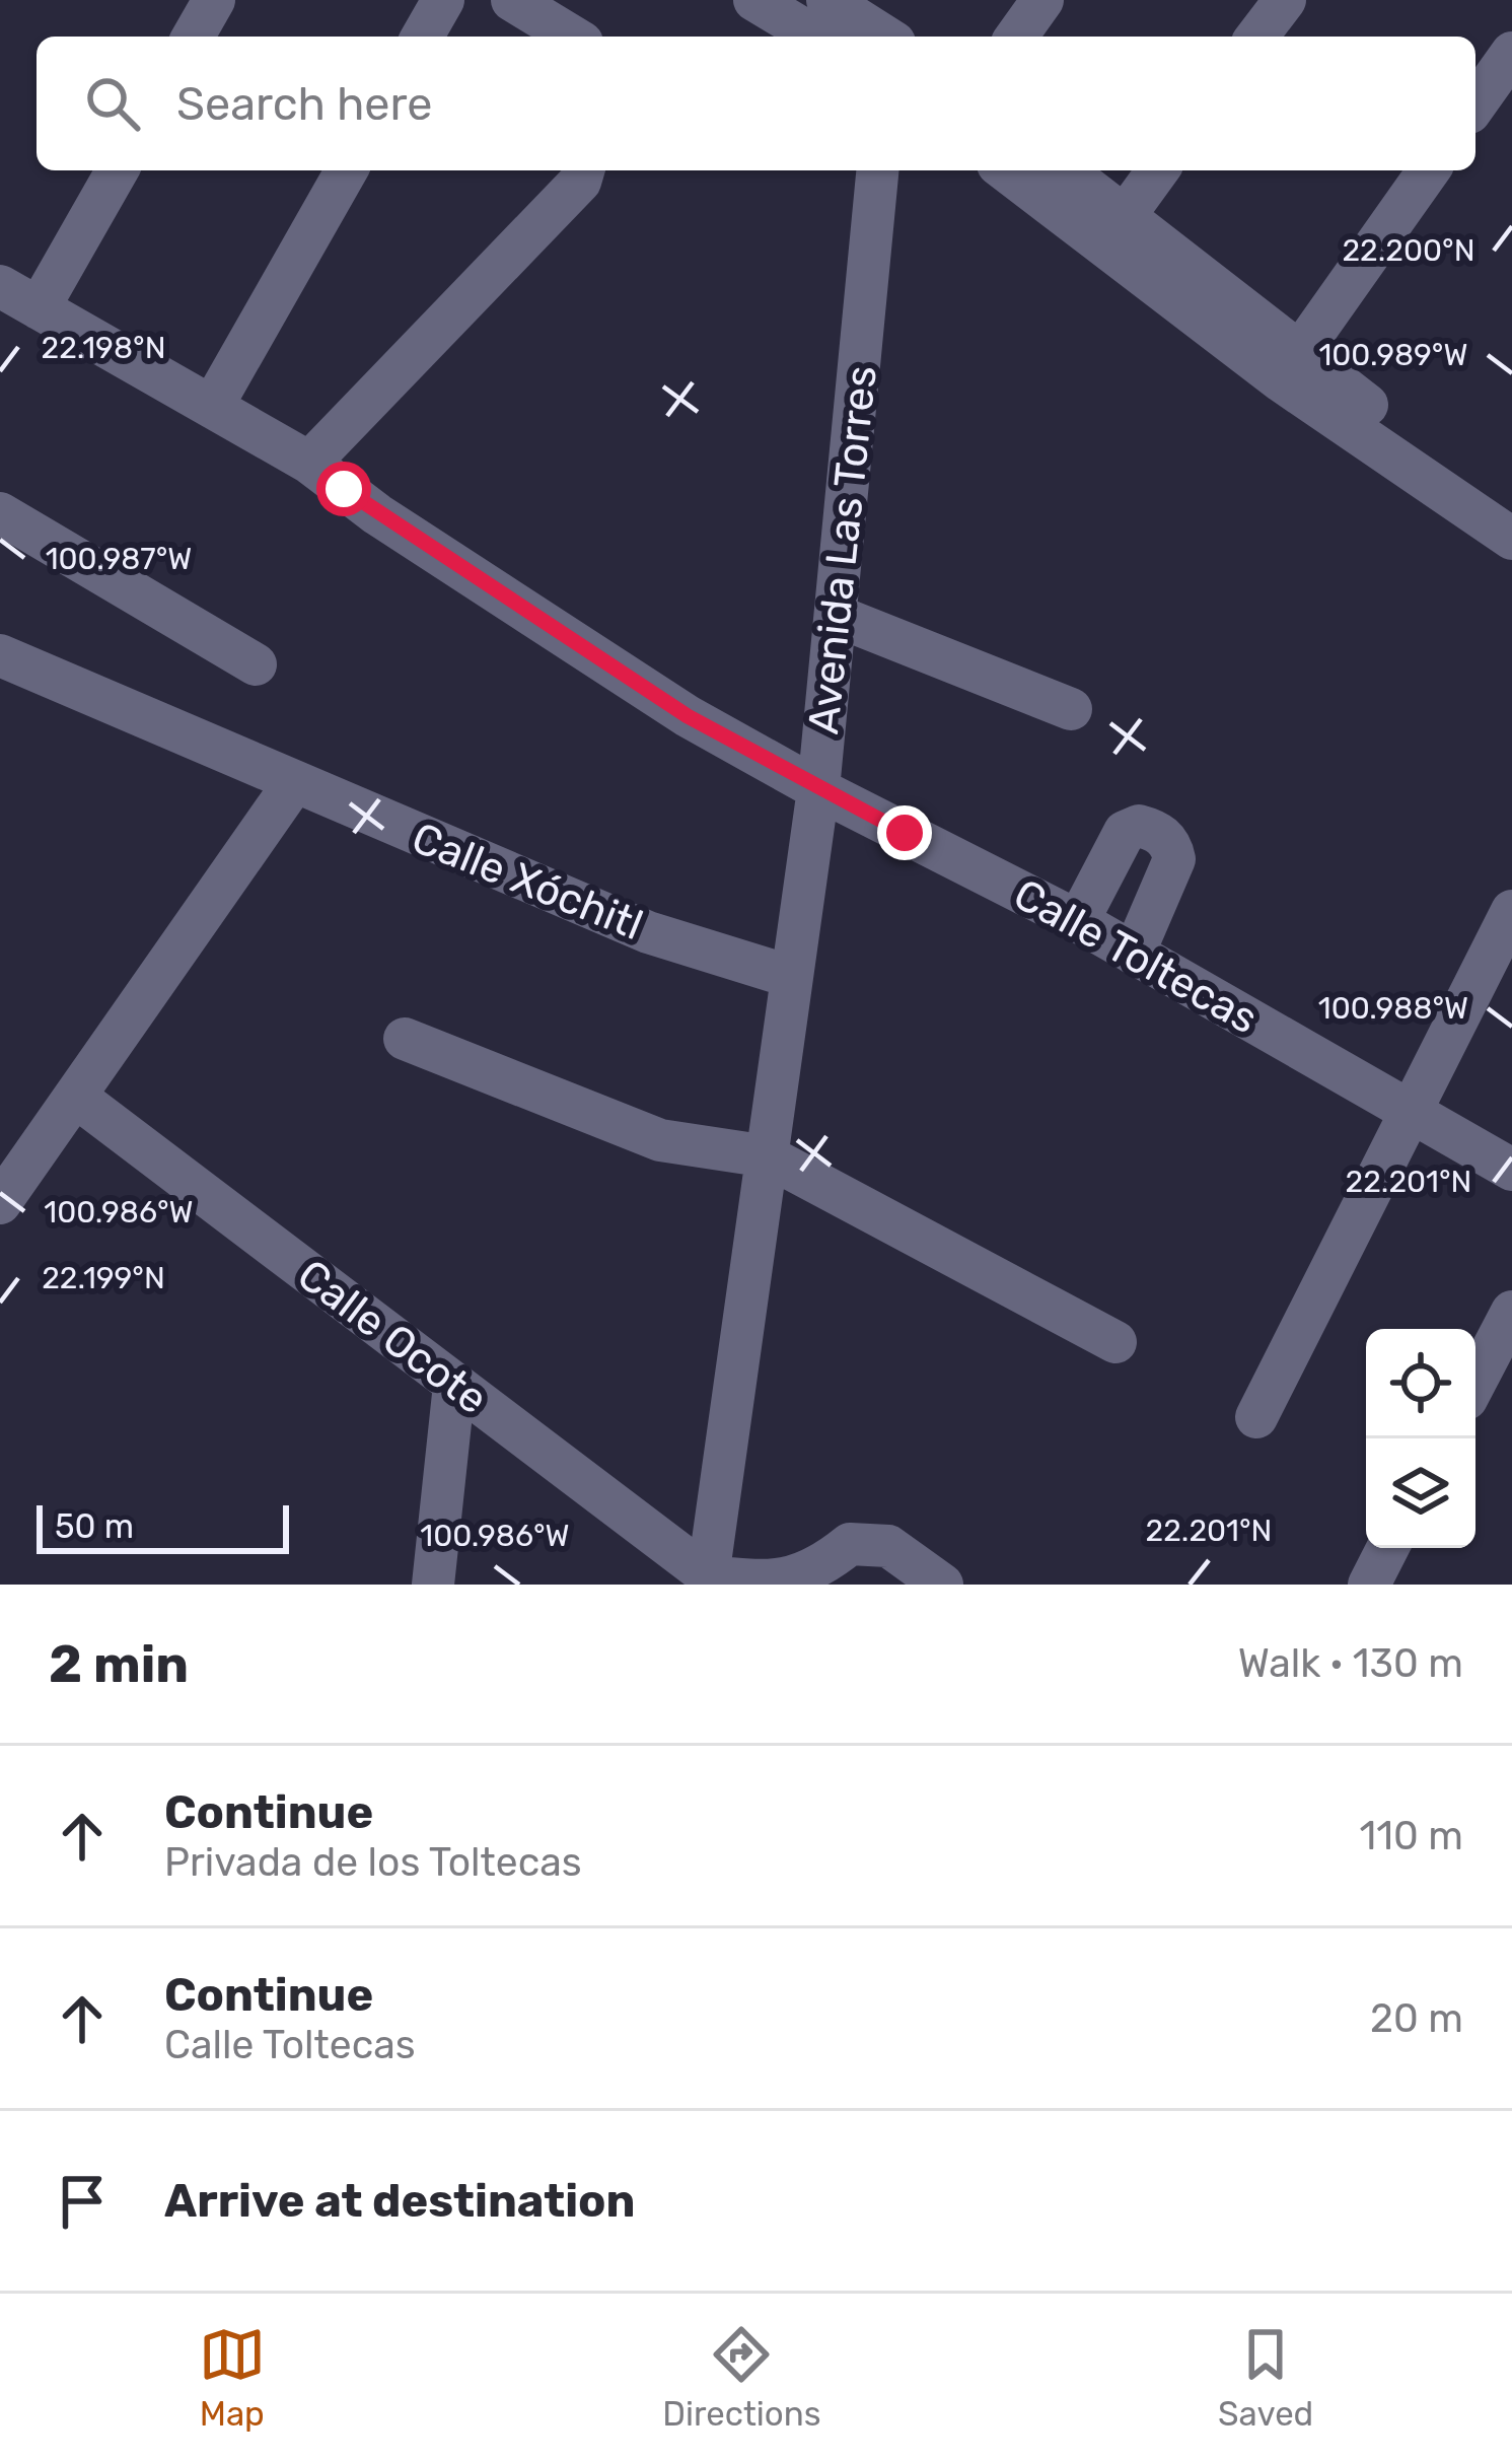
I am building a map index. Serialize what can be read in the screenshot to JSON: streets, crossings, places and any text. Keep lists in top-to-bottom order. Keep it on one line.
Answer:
{"streets":{"street":["Avenida Las Torres","Calle Xóchitl","Calle Toltecas","Calle Ocote"]},"crossings":[["Avenida Las Torres","Calle Xóchitl"],["Avenida Las Torres","Calle Toltecas"],["Avenida Las Torres","Calle Ocote"]],"scale_bar":"50 m","page":{"search":"Search here","scale":"50 m","heading":["2 min","Walk · 130 m"],"list":[["Continue","Privada de los Toltecas","110 m"],["Continue","Calle Toltecas","20 m"],"Arrive at destination"],"nav":["Map","Directions","Saved"]},"coordinates":["22.200°N","22.198°N","100.989°W","100.987°W","100.988°W","22.201°N","100.986°W","22.199°N"]}
